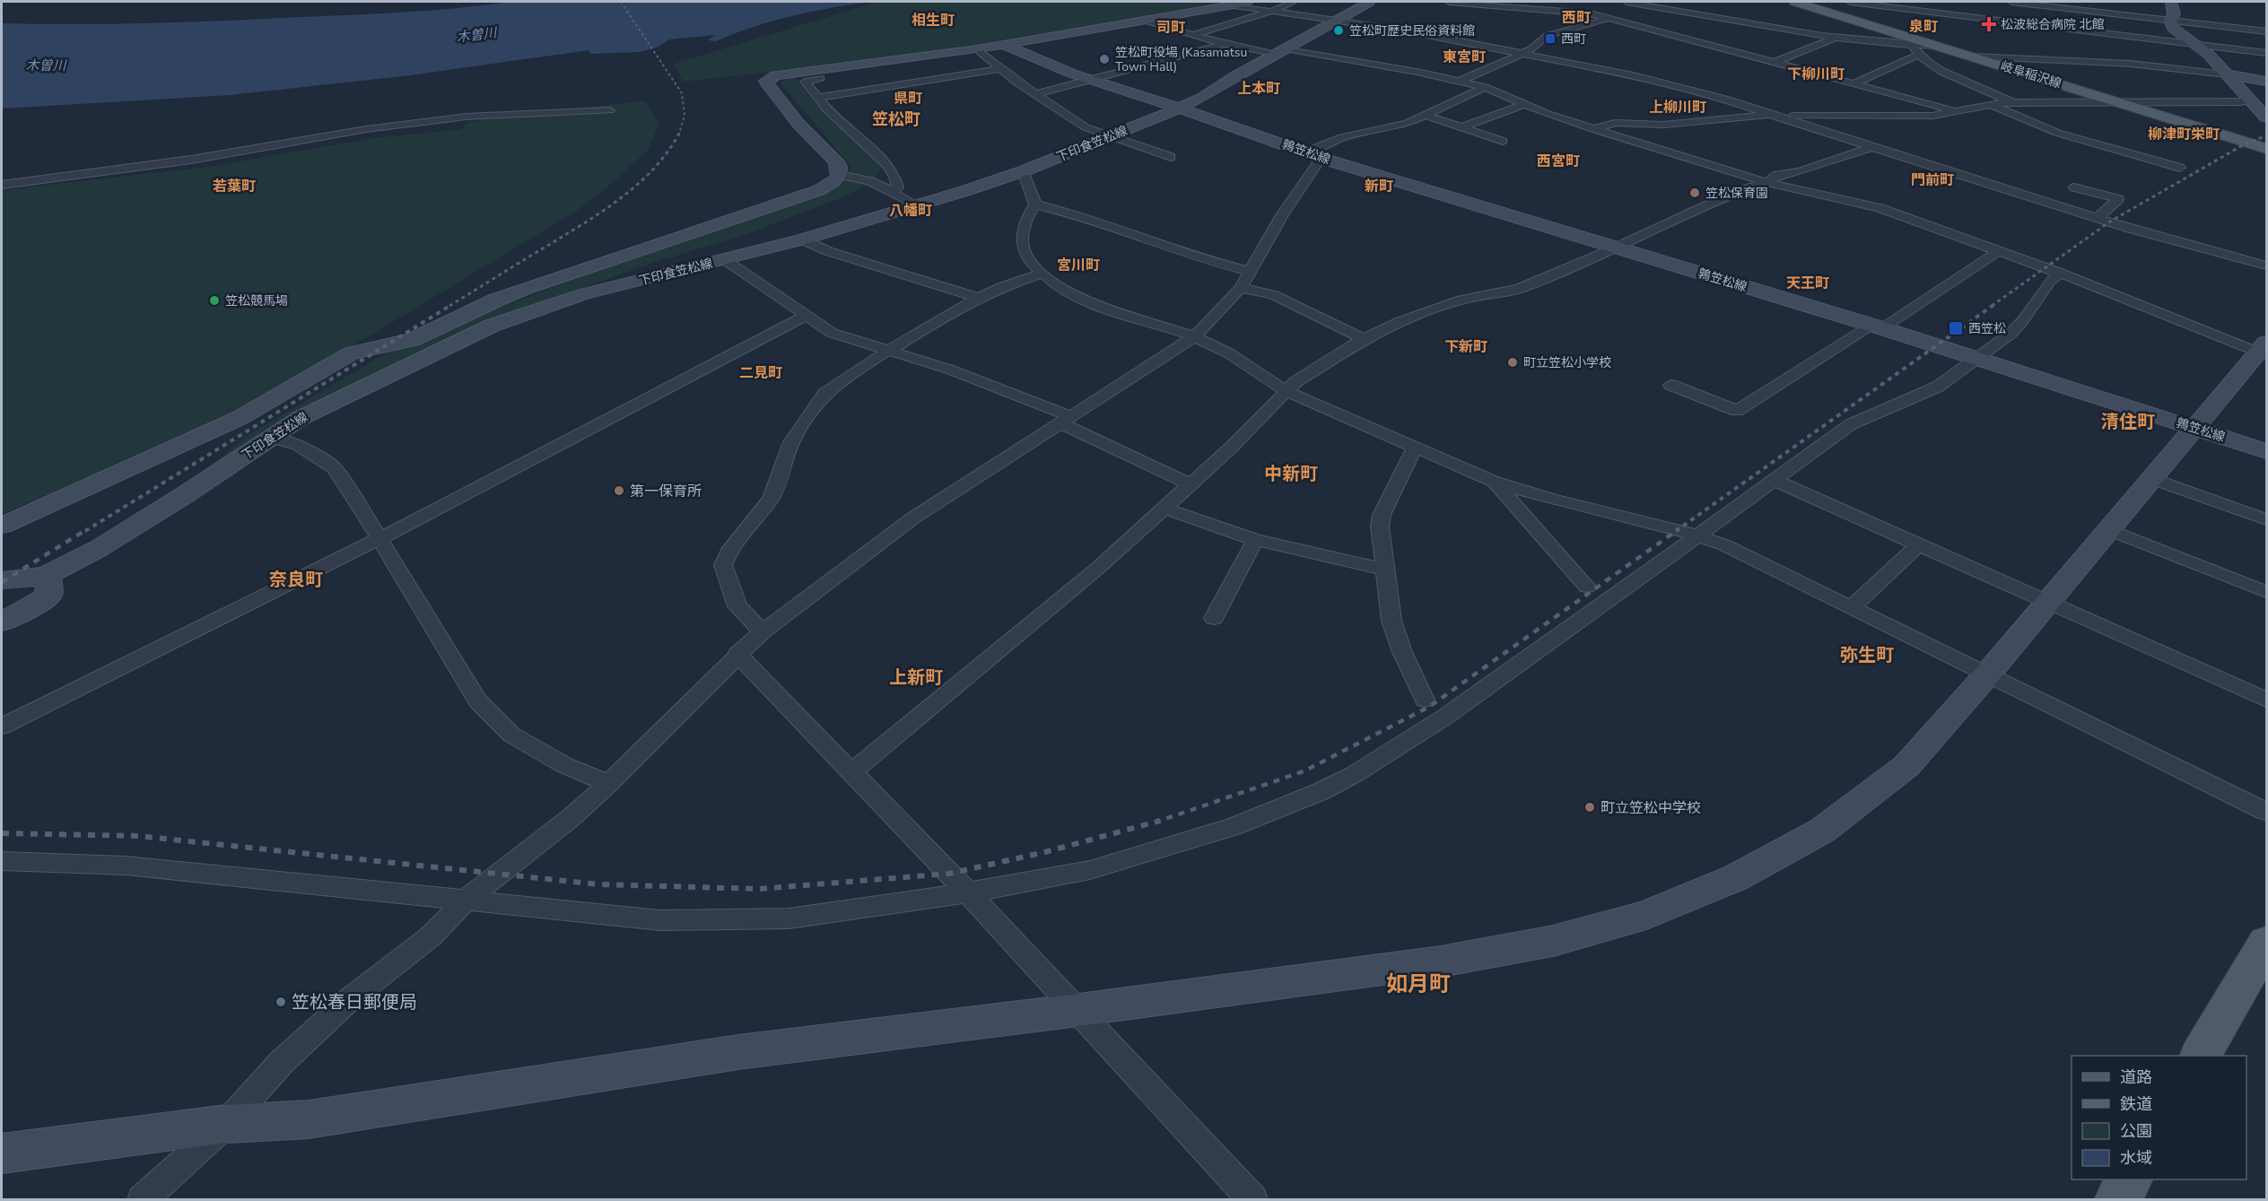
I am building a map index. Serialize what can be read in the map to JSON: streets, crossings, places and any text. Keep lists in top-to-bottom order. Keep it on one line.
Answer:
{"streets":{"main road":["岐阜稲沢線"],"street":["下印食笠松線","鶉笠松線"]},"crossings":[["下印食笠松線","鶉笠松線"]],"districts":["西町","相生町","泉町","司町","東宮町","下柳川町","上本町","県町","上柳川町","笠松町","柳津町栄町","西宮町","門前町","若葉町","新町","八幡町","宮川町","天王町","下新町","二見町","清住町","中新町","奈良町","弥生町","上新町","如月町"],"water":["木曽川"],"places":{"health":["松波総合病院 北館"],"other":["笠松町歴史民俗資料館","笠松町役場 (Kasamatsu Town Hall)","笠松保育園","笠松競馬場","町立笠松小学校","第一保育所","町立笠松中学校","笠松春日郵便局"],"transit":["西町","西笠松"]},"legend":["道路","鉄道","公園","水域"]}
